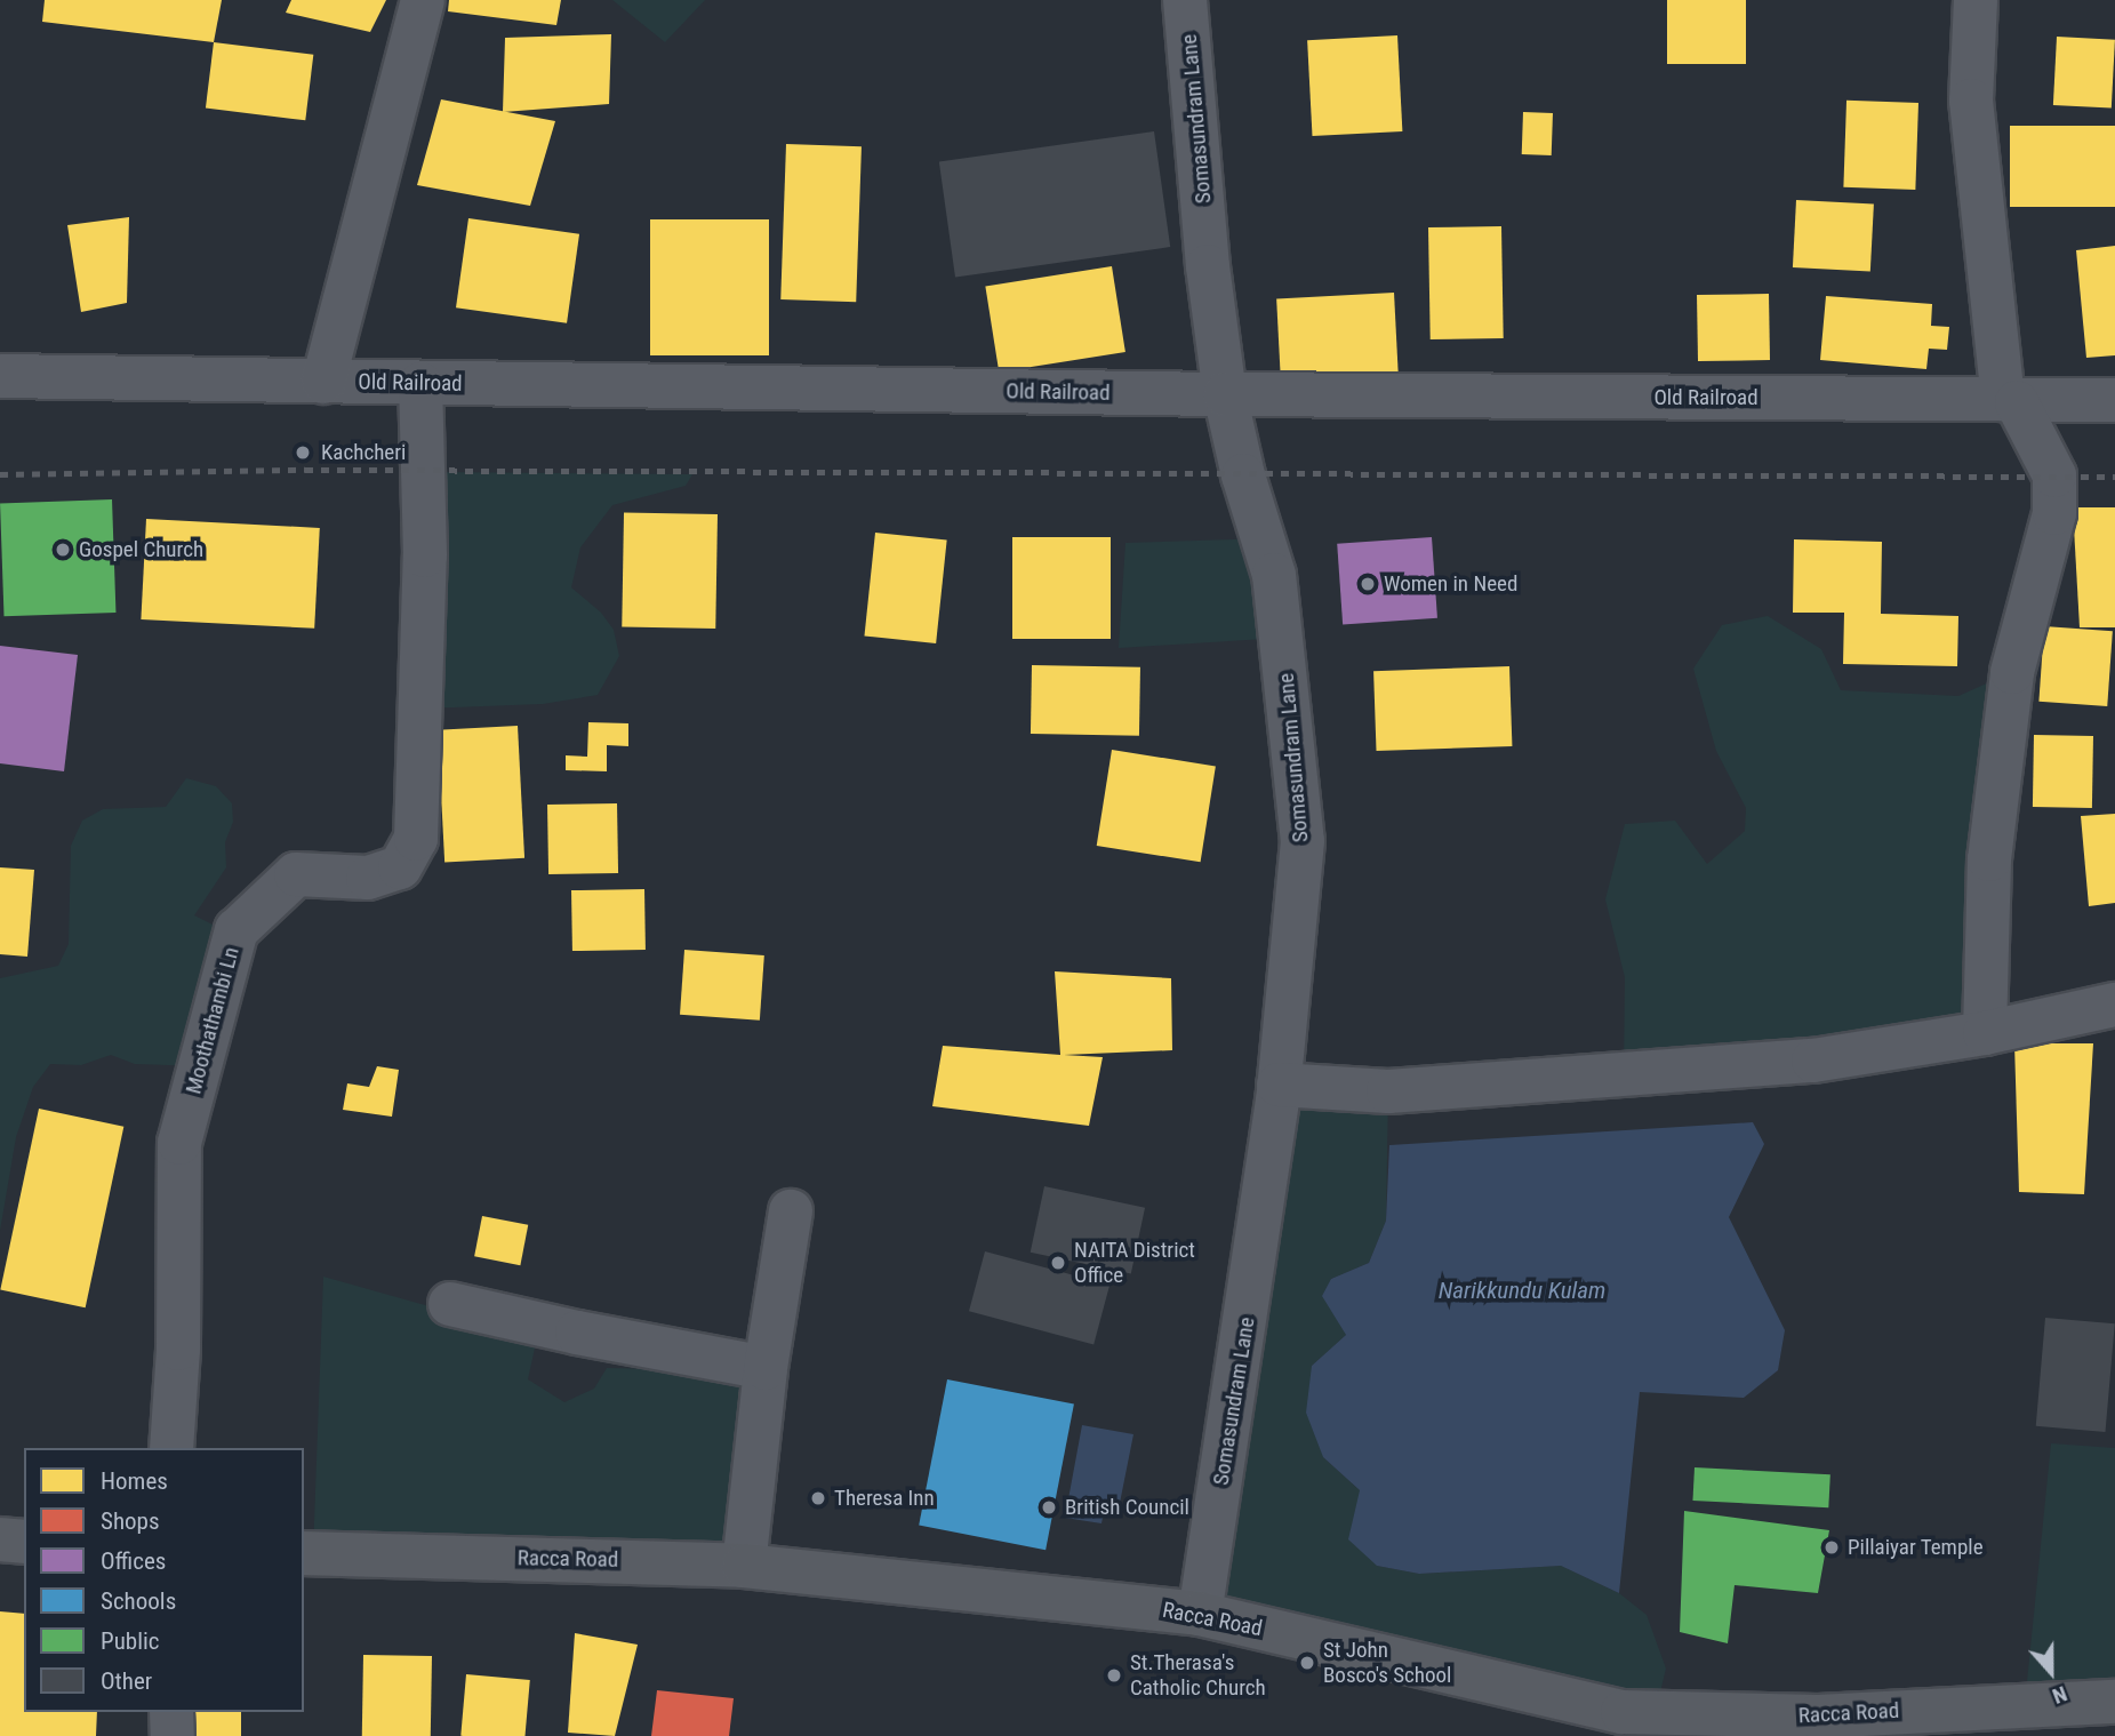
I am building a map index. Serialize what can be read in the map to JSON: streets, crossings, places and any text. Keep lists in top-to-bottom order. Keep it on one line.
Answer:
{"streets":{"street":["Somasundram Lane","Old Railroad","Moothathambi Ln","Racca Road"]},"crossings":[["Somasundram Lane","Old Railroad"],["Somasundram Lane","Racca Road"],["Old Railroad","Moothathambi Ln"]],"water":["Narikkundu Kulam"],"places":["Kachcheri","Gospel Church","Women in Need","NAITA District Office","Theresa Inn","British Council","Pillaiyar Temple","St John Bosco's School","St.Therasa's Catholic Church"],"legend":["Homes","Shops","Offices","Schools","Public","Other"],"north":"bottom"}
